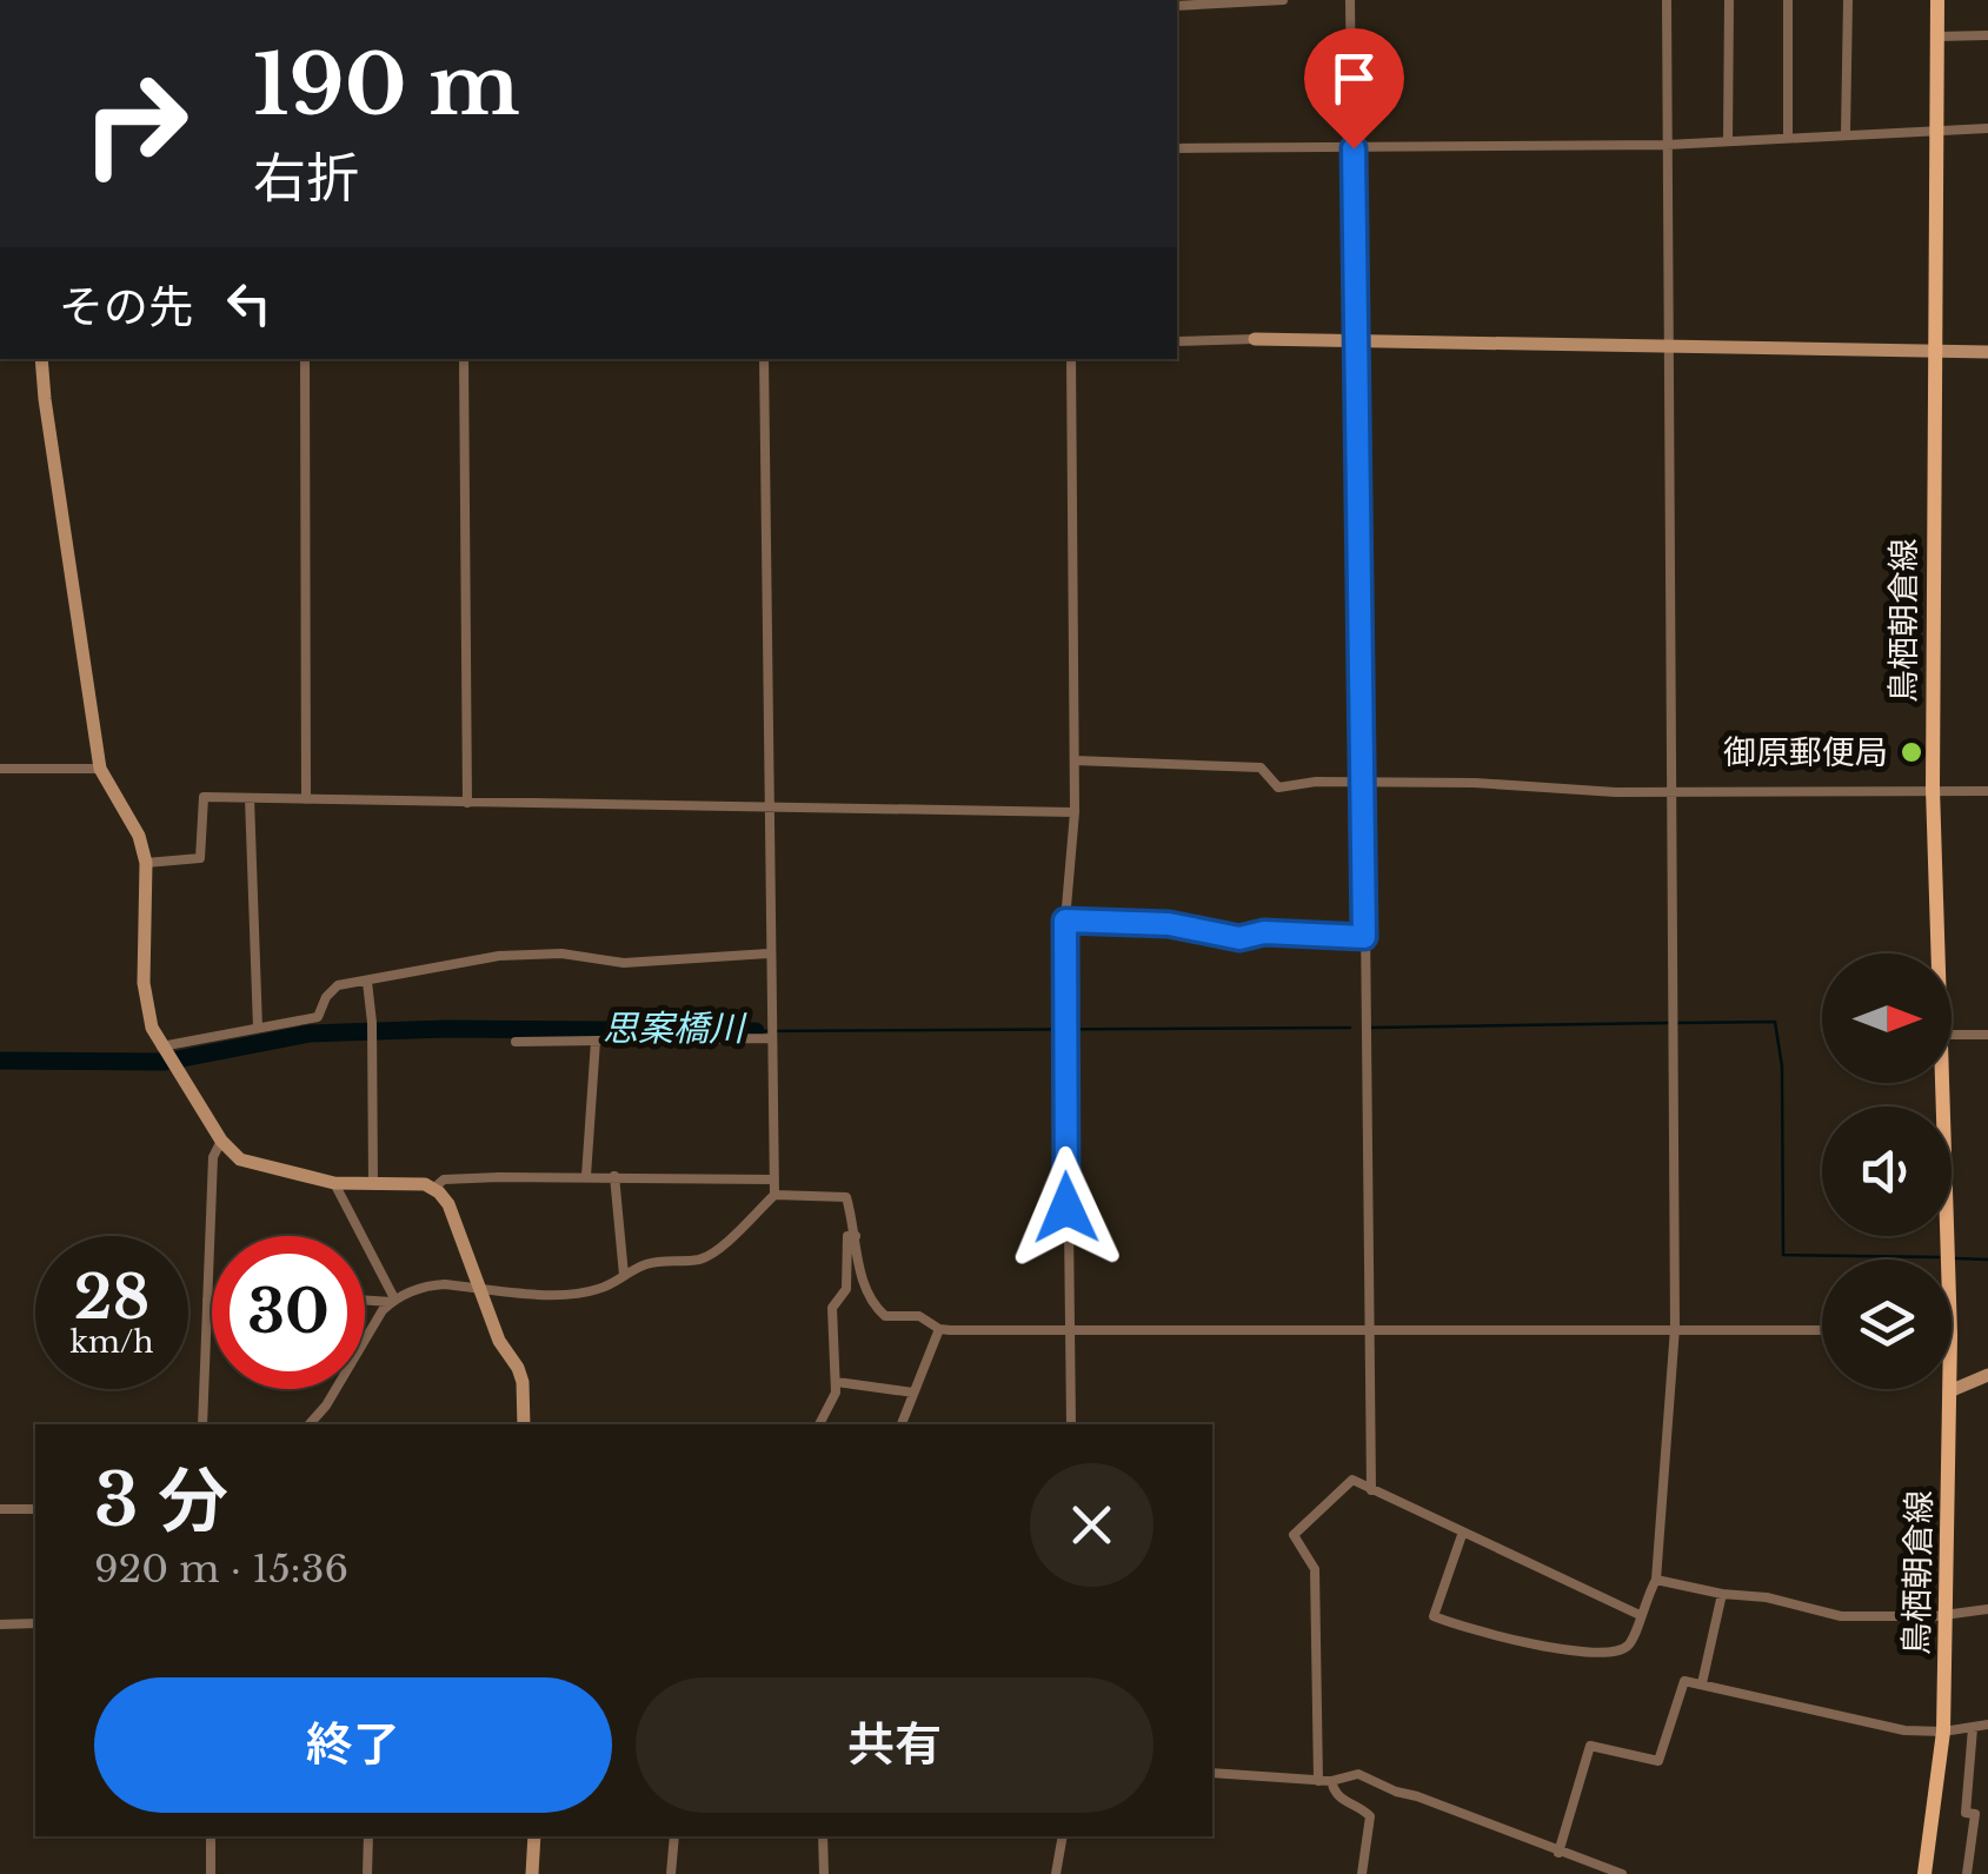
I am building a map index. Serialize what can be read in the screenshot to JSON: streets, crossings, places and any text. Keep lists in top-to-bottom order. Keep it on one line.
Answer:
{"streets":{"main road":["鳥栖朝倉線"]},"water":["思案橋川"],"places":["御原郵便局"],"north":"right","page":{"turn":["190 m","右折"],"then":"その先","speed":"28 km/h","limit":"30","heading":["3 分","920 m · 15:36"],"buttons":["終了","共有"]}}
